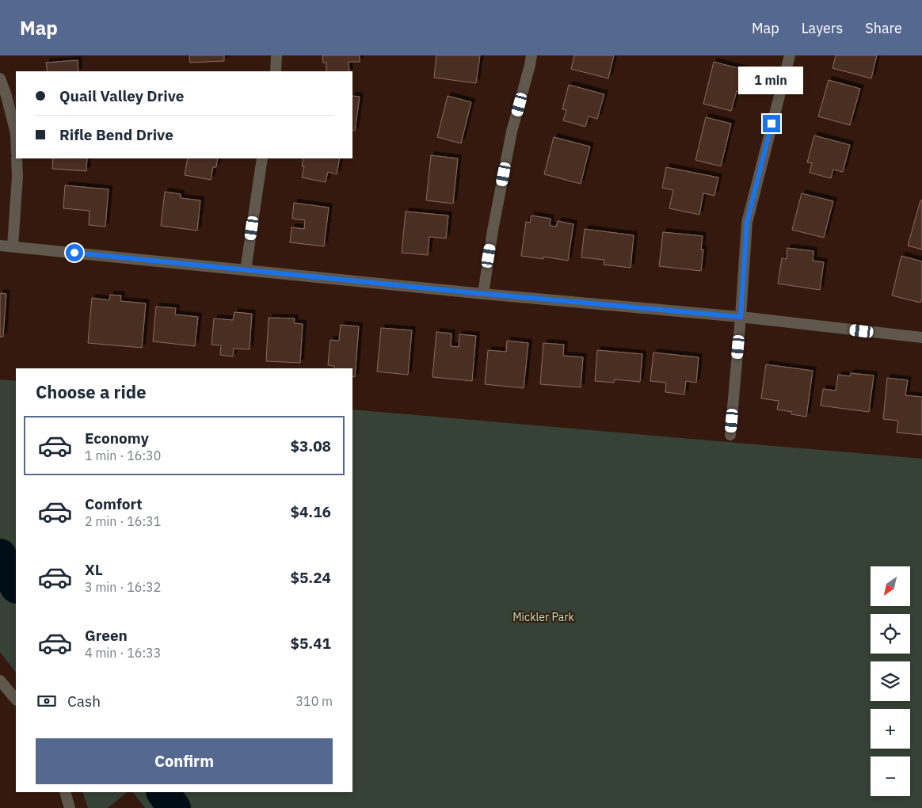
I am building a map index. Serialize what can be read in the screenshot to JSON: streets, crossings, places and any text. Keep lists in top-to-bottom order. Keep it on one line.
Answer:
{"parks":["Mickler Park"],"north":"bottom left","page":{"header":"Map","nav":["Map","Layers","Share"],"bubble":"1 min","banner":["Quail Valley Drive","Rifle Bend Drive"],"heading":"Choose a ride","list":[{"name":"Economy","note":"1 min · 16:30","value":"$3.08"},{"name":"Comfort","note":"2 min · 16:31","value":"$4.16"},{"name":"XL","note":"3 min · 16:32","value":"$5.24"},{"name":"Green","note":"4 min · 16:33","value":"$5.41"}],"map_buttons":["+","−"],"pay":["Cash","310 m"],"buttons":"Confirm"}}
